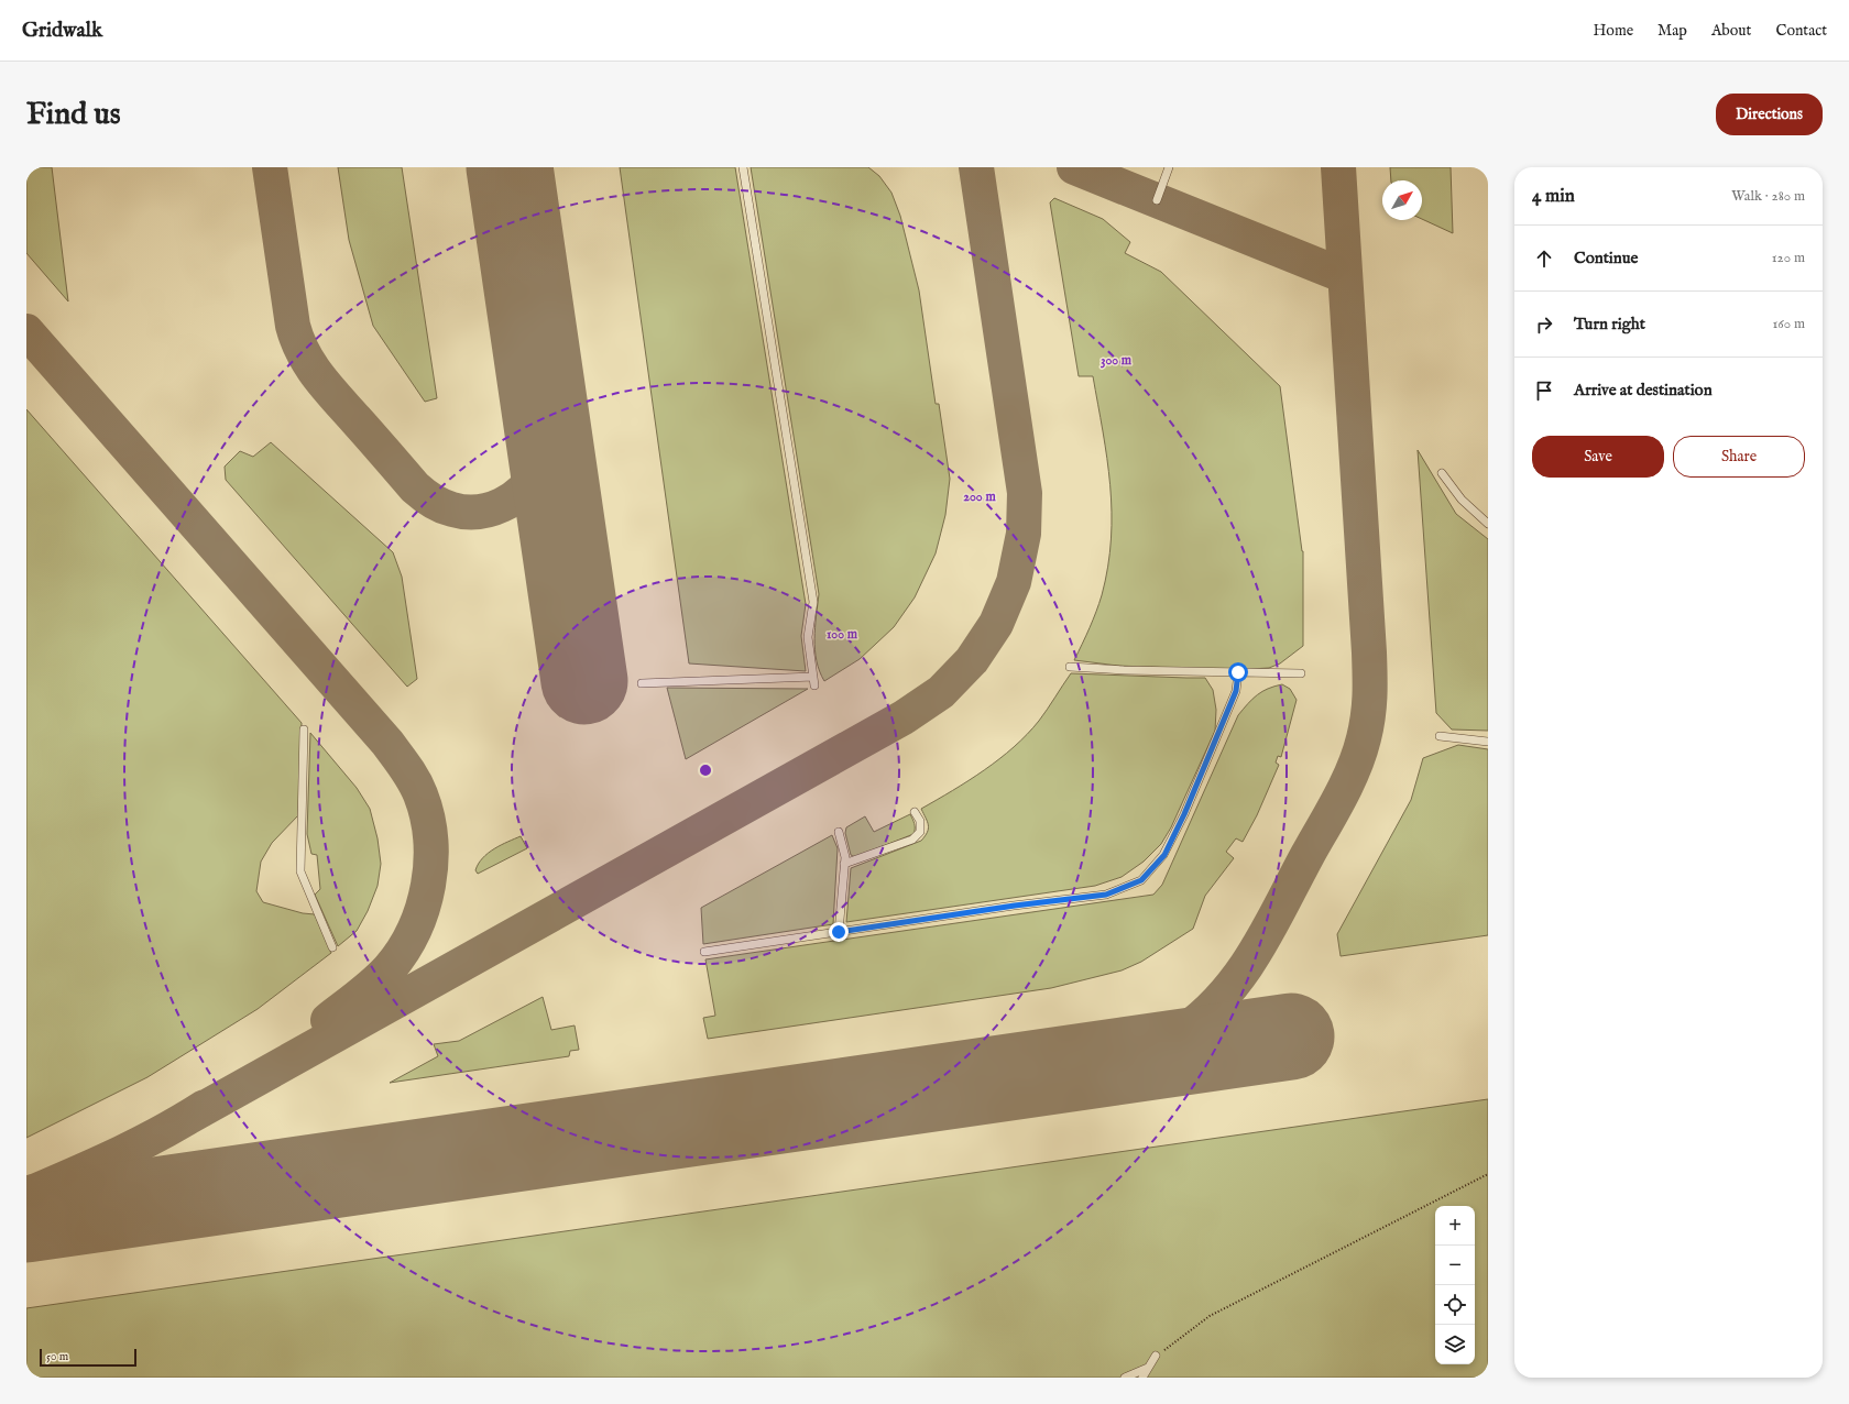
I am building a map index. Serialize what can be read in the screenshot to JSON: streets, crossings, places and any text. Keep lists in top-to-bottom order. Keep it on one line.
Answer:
{"scale_bar":"50 m","north":"top right","page":{"header":"Gridwalk","nav":["Home","Map","About","Contact"],"buttons":["Directions",["Save","Share"]],"title":"Find us","heading":["4 min","Walk · 280 m"],"list":[["Continue","120 m"],["Turn right","160 m"],"Arrive at destination"],"map_buttons":["+","−"],"scale":"50 m"},"rings":["300 m","200 m","100 m"]}
